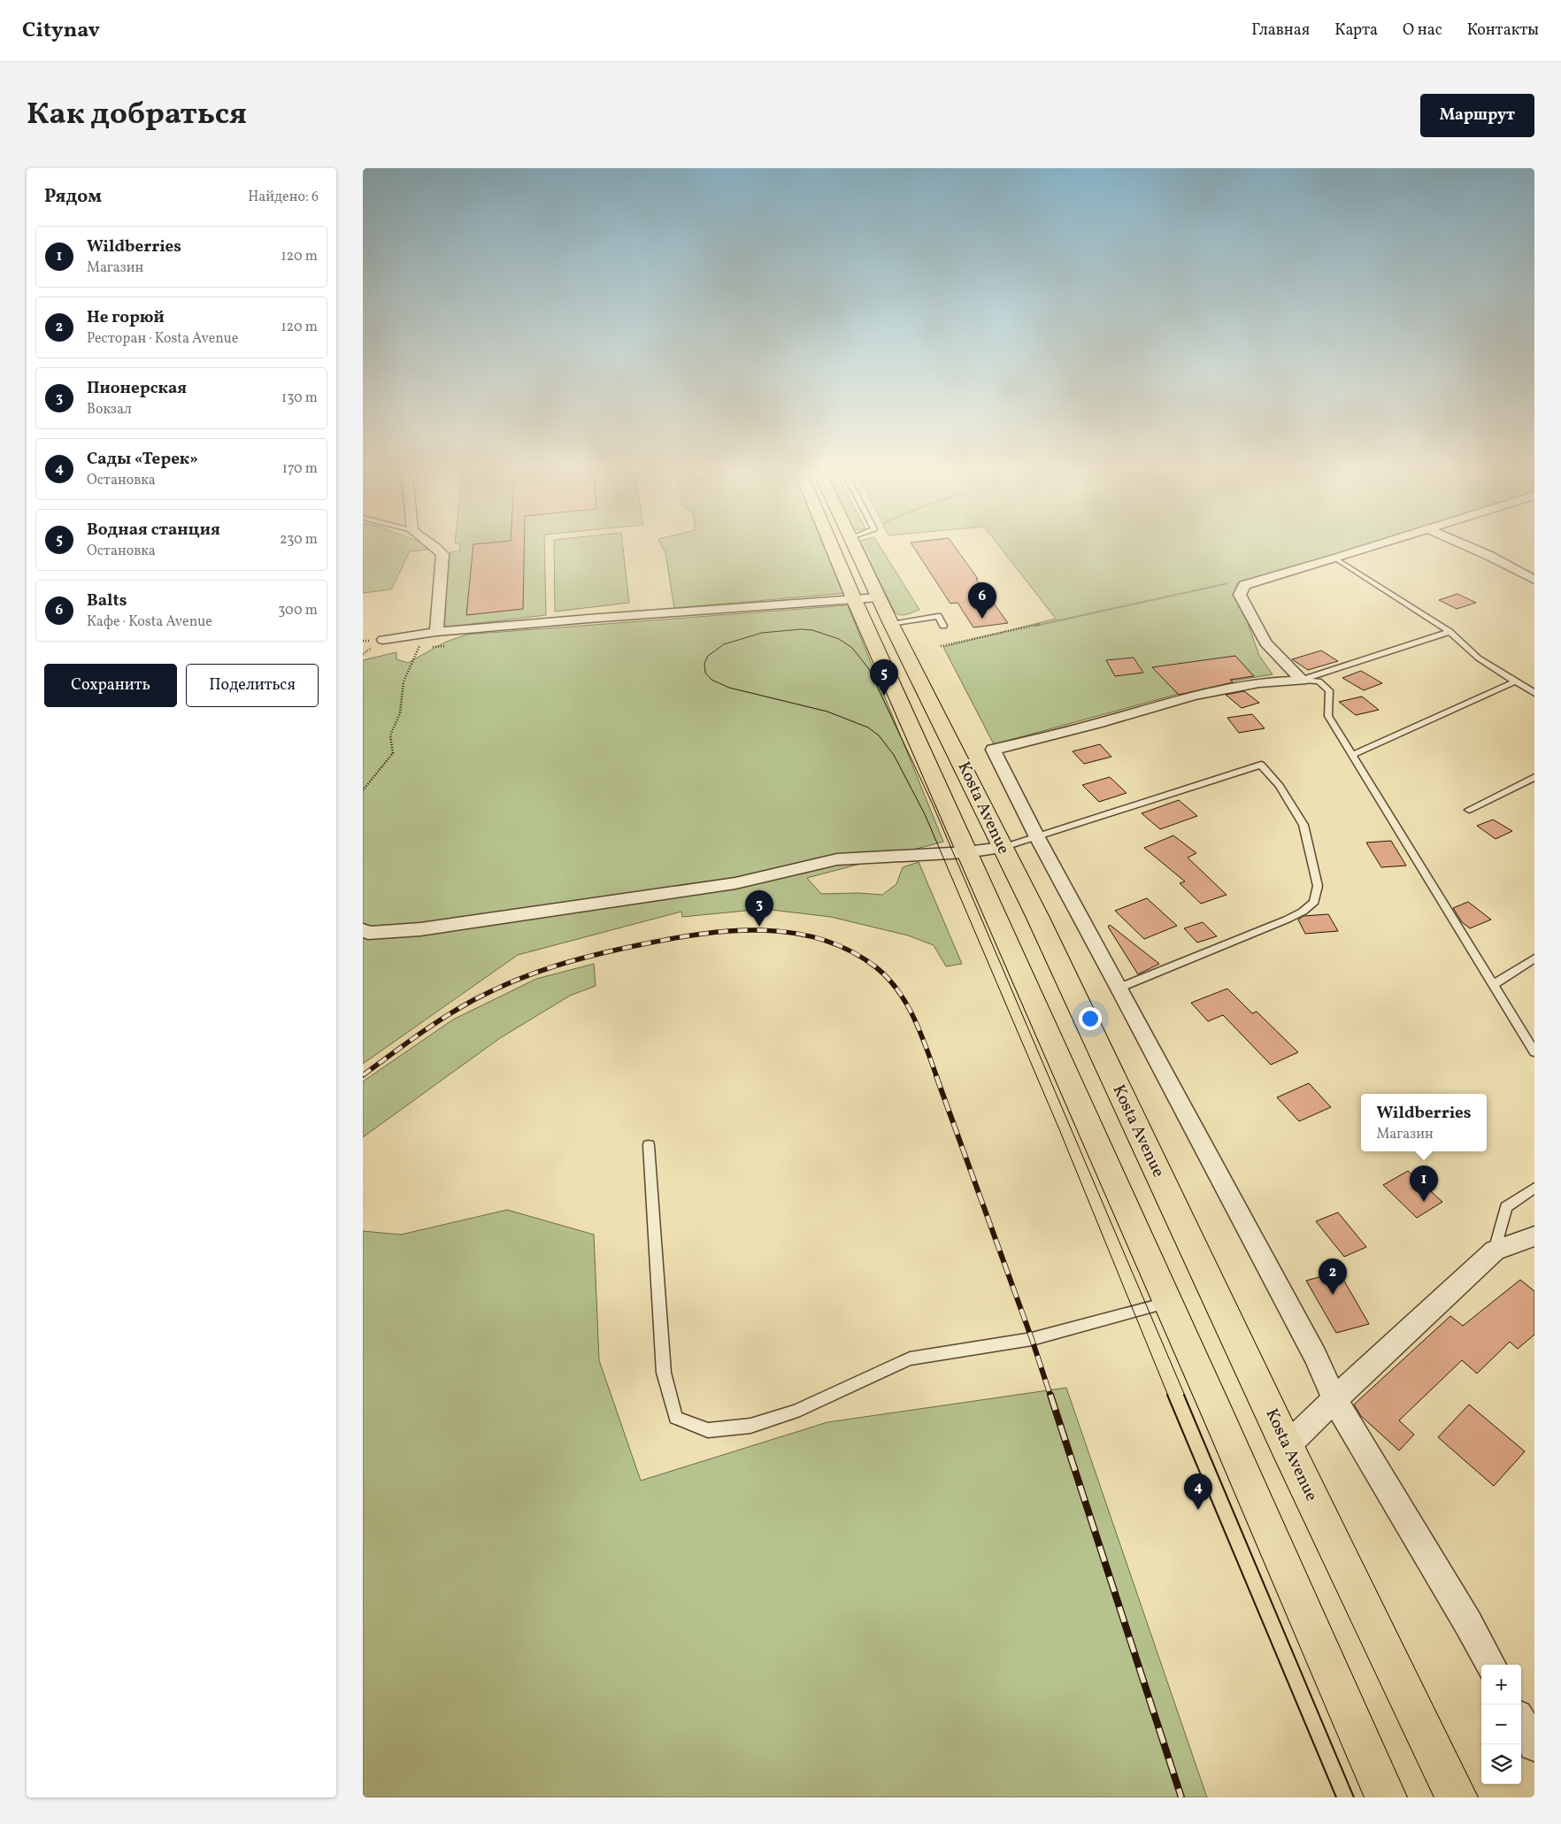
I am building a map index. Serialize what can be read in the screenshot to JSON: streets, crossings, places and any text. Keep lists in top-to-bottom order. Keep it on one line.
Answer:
{"streets":{"main road":["Kosta Avenue"]},"page":{"header":"Citynav","nav":["Главная","Карта","О нас","Контакты"],"title":"Как добраться","buttons":["Маршрут",["Сохранить","Поделиться"]],"heading":["Рядом","Найдено: 6"],"list":[{"mark":"1","name":"Wildberries","note":"Магазин","value":"120 m"},{"mark":"2","name":"Не горюй","note":"Ресторан · Kosta Avenue","value":"120 m"},{"mark":"3","name":"Пионерская","note":"Вокзал","value":"130 m"},{"mark":"4","name":"Сады «Терек»","note":"Остановка","value":"170 m"},{"mark":"5","name":"Водная станция","note":"Остановка","value":"230 m"},{"mark":"6","name":"Balts","note":"Кафе · Kosta Avenue","value":"300 m"}],"pins":["6","5","3","1","2","4"],"popup":["Wildberries","Магазин"],"map_buttons":["+","−"]}}
